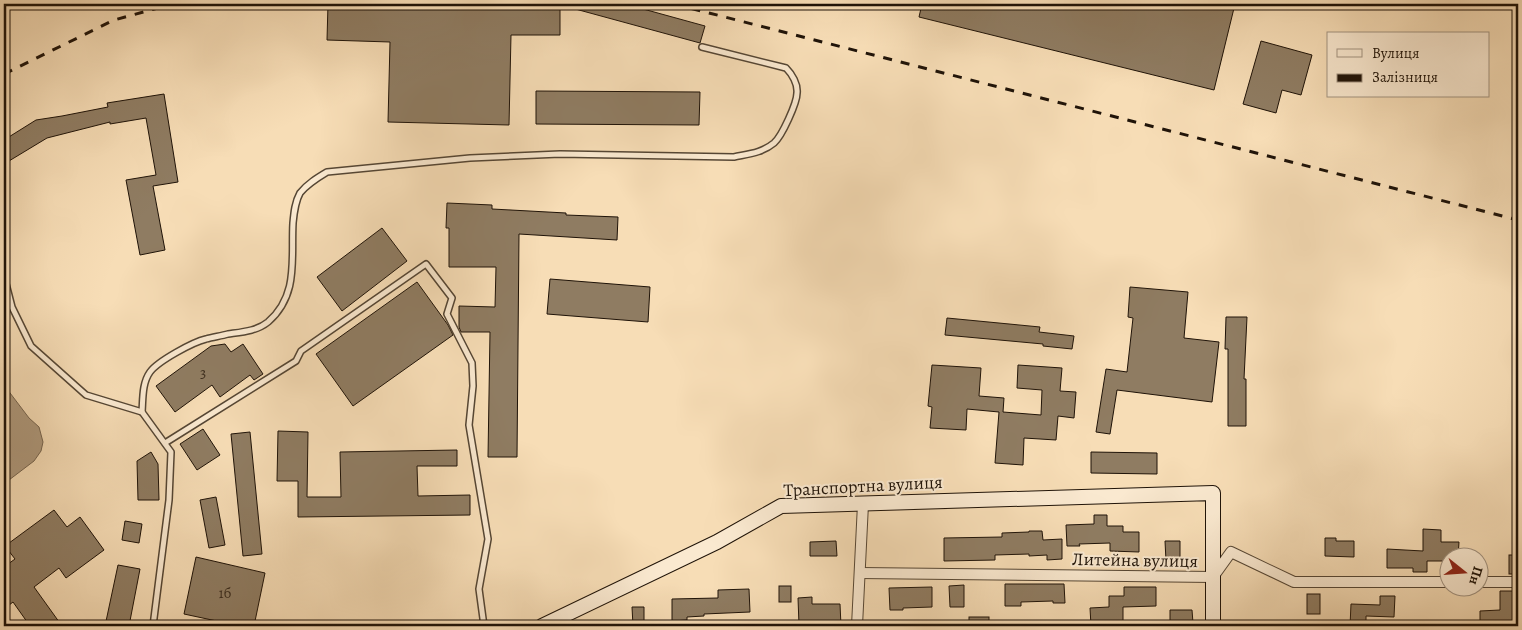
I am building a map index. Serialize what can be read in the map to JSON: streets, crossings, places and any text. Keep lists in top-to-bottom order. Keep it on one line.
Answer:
{"streets":{"street":["Транспортна вулиця","Литейна вулиця"]},"crossings":[["Транспортна вулиця","Литейна вулиця"]],"house_numbers":["3","1б"],"legend":["Вулиця","Залізниця"],"north":"right"}
